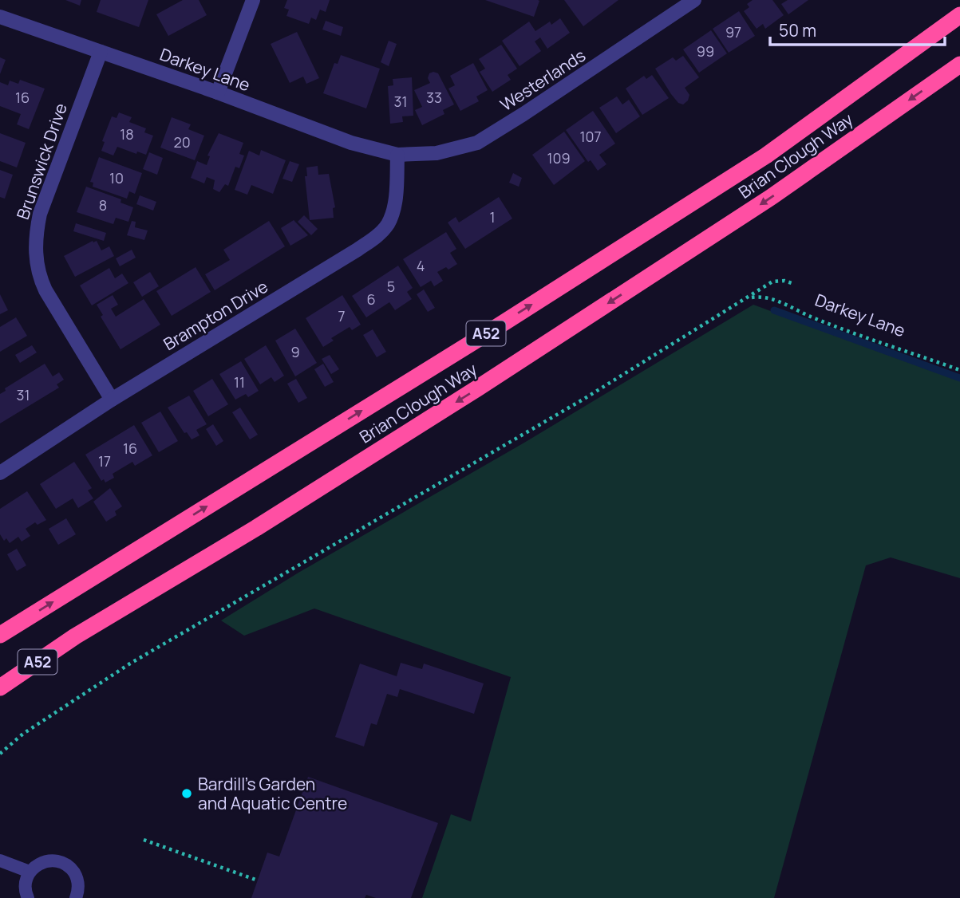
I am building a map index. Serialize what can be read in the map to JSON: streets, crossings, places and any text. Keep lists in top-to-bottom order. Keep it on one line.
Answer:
{"streets":{"highway":["Brian Clough Way","A52"],"street":["Darkey Lane","Westerlands","Brunswick Drive","Brampton Drive"]},"crossings":[["Darkey Lane","Westerlands"],["Darkey Lane","Brunswick Drive"],["Darkey Lane","Brampton Drive"],["Westerlands","Brampton Drive"],["Brunswick Drive","Brampton Drive"]],"places":["Bardill's Garden and Aquatic Centre"],"house_numbers":["97","99","16","33","31","18","107","20","109","10","8","1","4","5","6","7","9","11","31","16","17"],"scale_bar":"50 m"}
